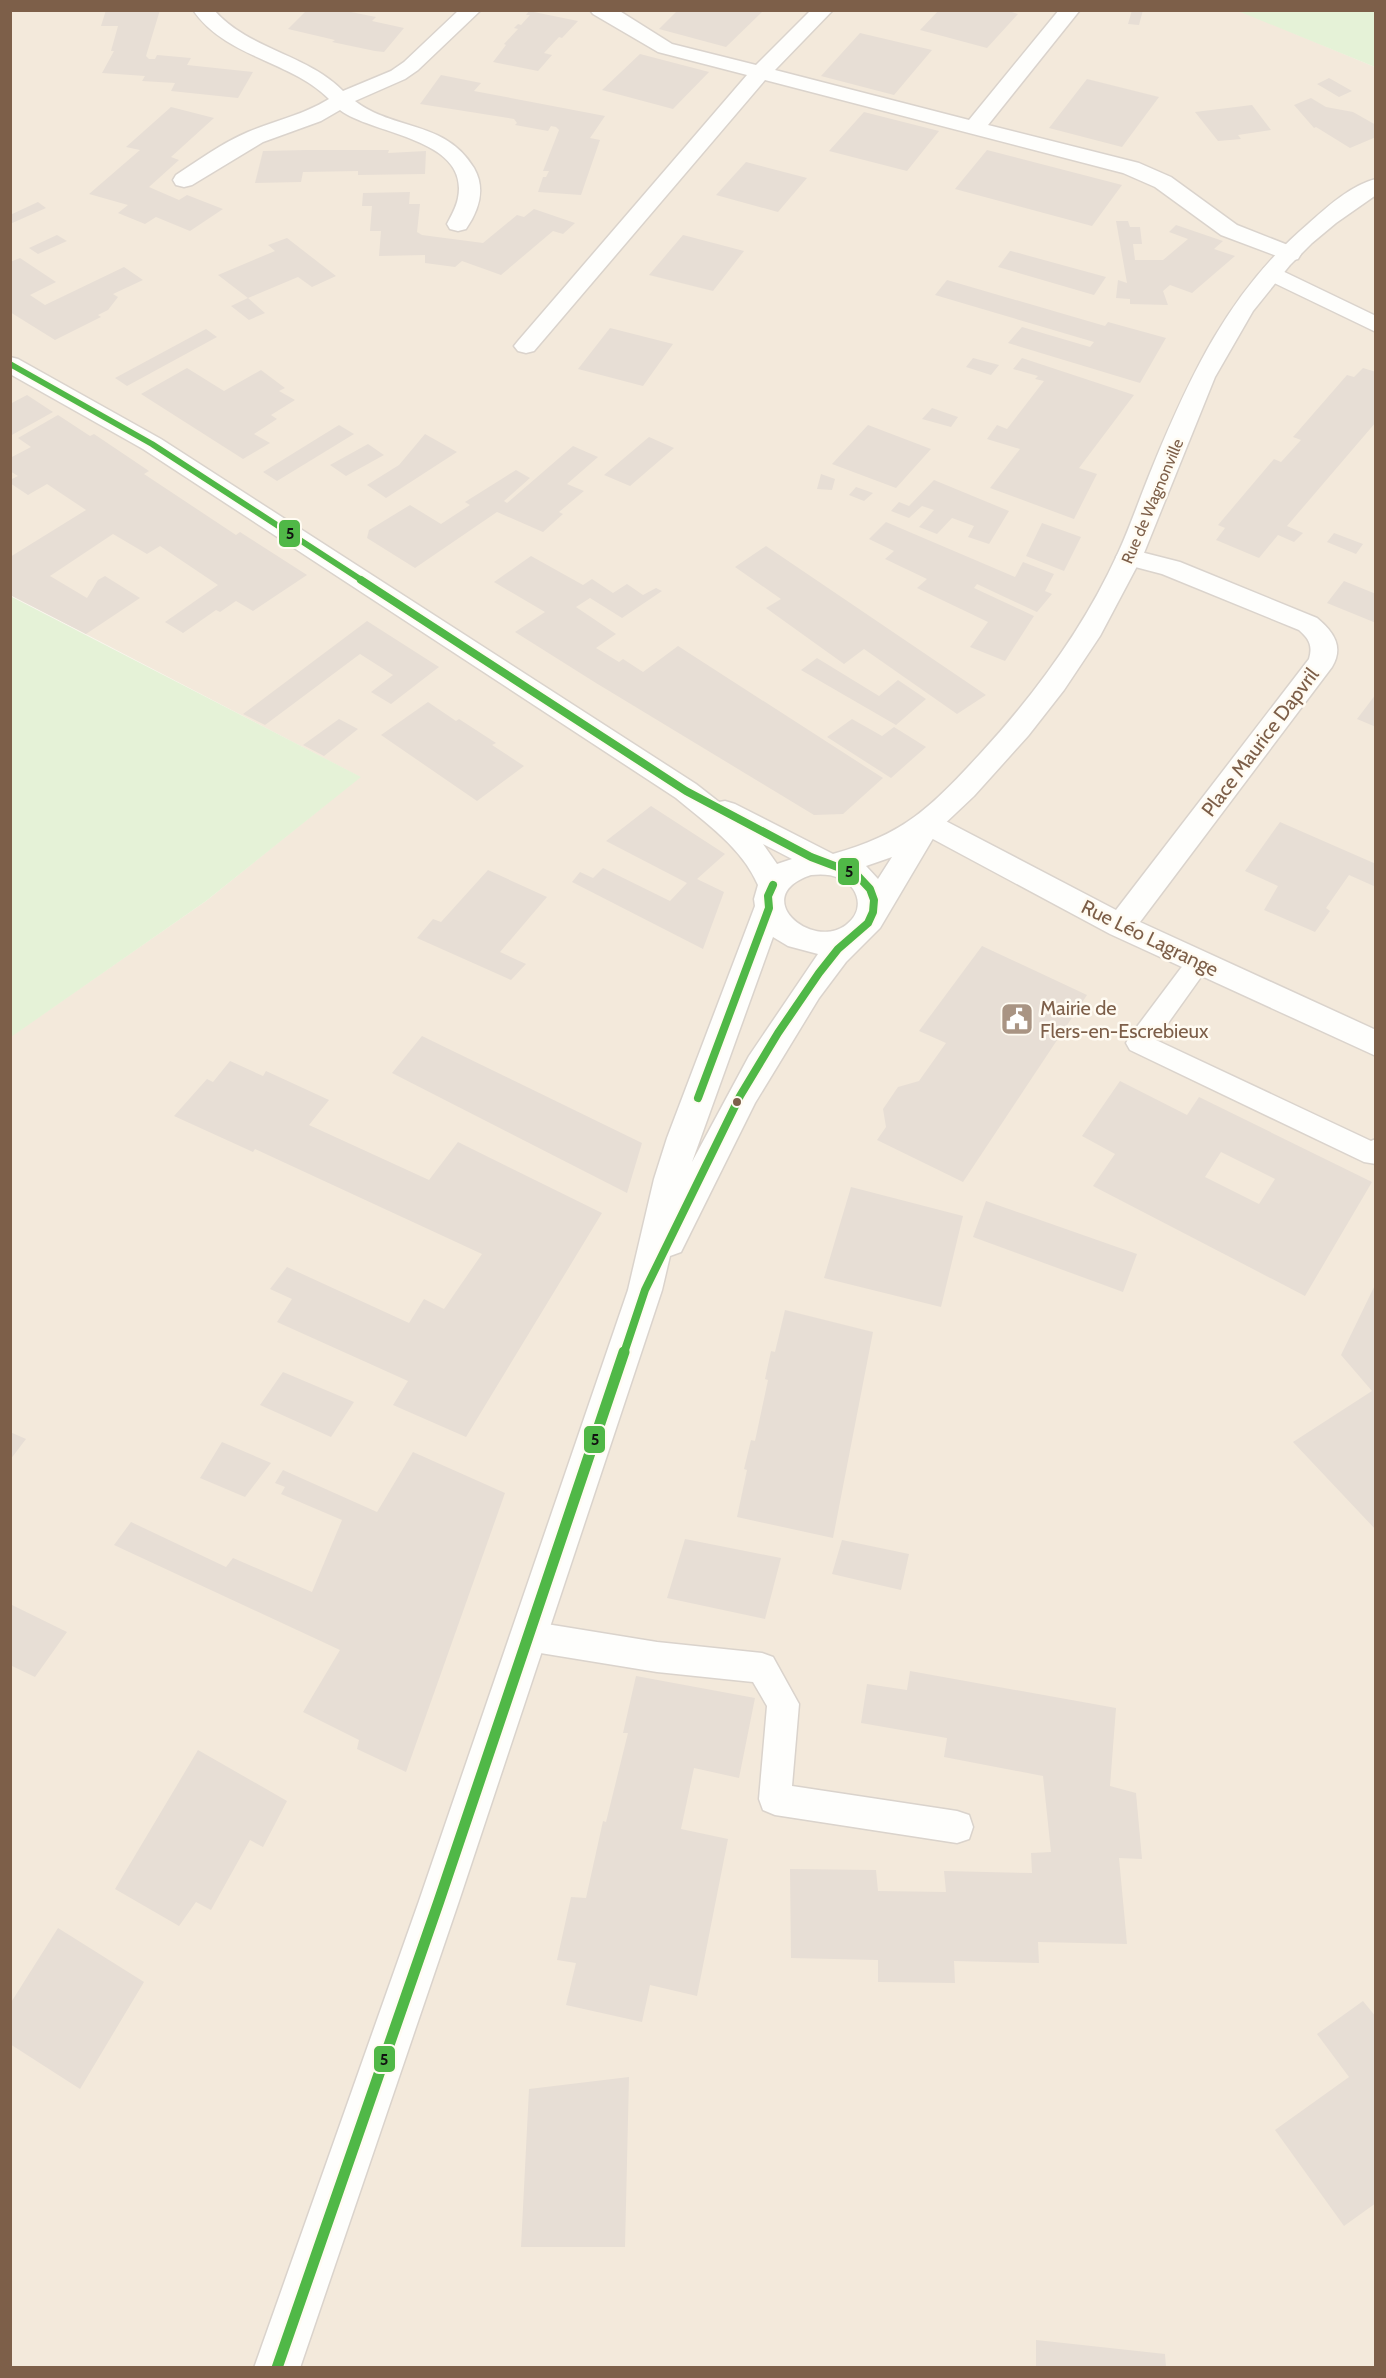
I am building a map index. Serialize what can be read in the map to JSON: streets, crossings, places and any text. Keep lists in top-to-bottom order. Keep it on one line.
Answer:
{"streets":{"street":["Rue de Wagnonville","Place Maurice Dapvril","Rue Léo Lagrange"]},"crossings":[["Rue de Wagnonville","Place Maurice Dapvril"],["Rue de Wagnonville","Rue Léo Lagrange"],["Place Maurice Dapvril","Rue Léo Lagrange"]],"places":{"public building":["Mairie de Flers-en-Escrebieux"]},"lines":["transit line 5"]}
